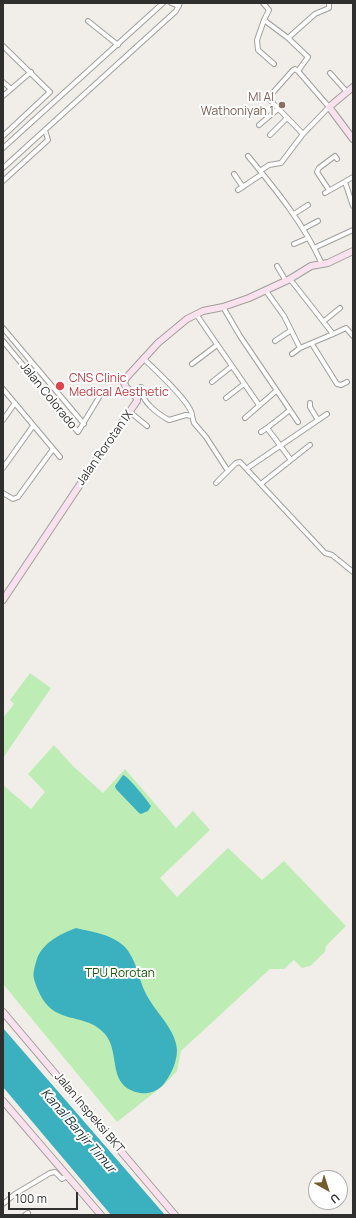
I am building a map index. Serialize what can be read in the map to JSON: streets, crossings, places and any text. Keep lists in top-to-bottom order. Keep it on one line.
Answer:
{"streets":{"street":["Jalan Colorado","Jalan Rorotan IX","Jalan Inspeksi BKT"]},"water":["Kanal Banjir Timur"],"parks":["TPU Rorotan"],"places":["MI Al Wathoniyah 1","CNS Clinic Medical Aesthetic"],"scale_bar":"100 m","north":"bottom right"}
